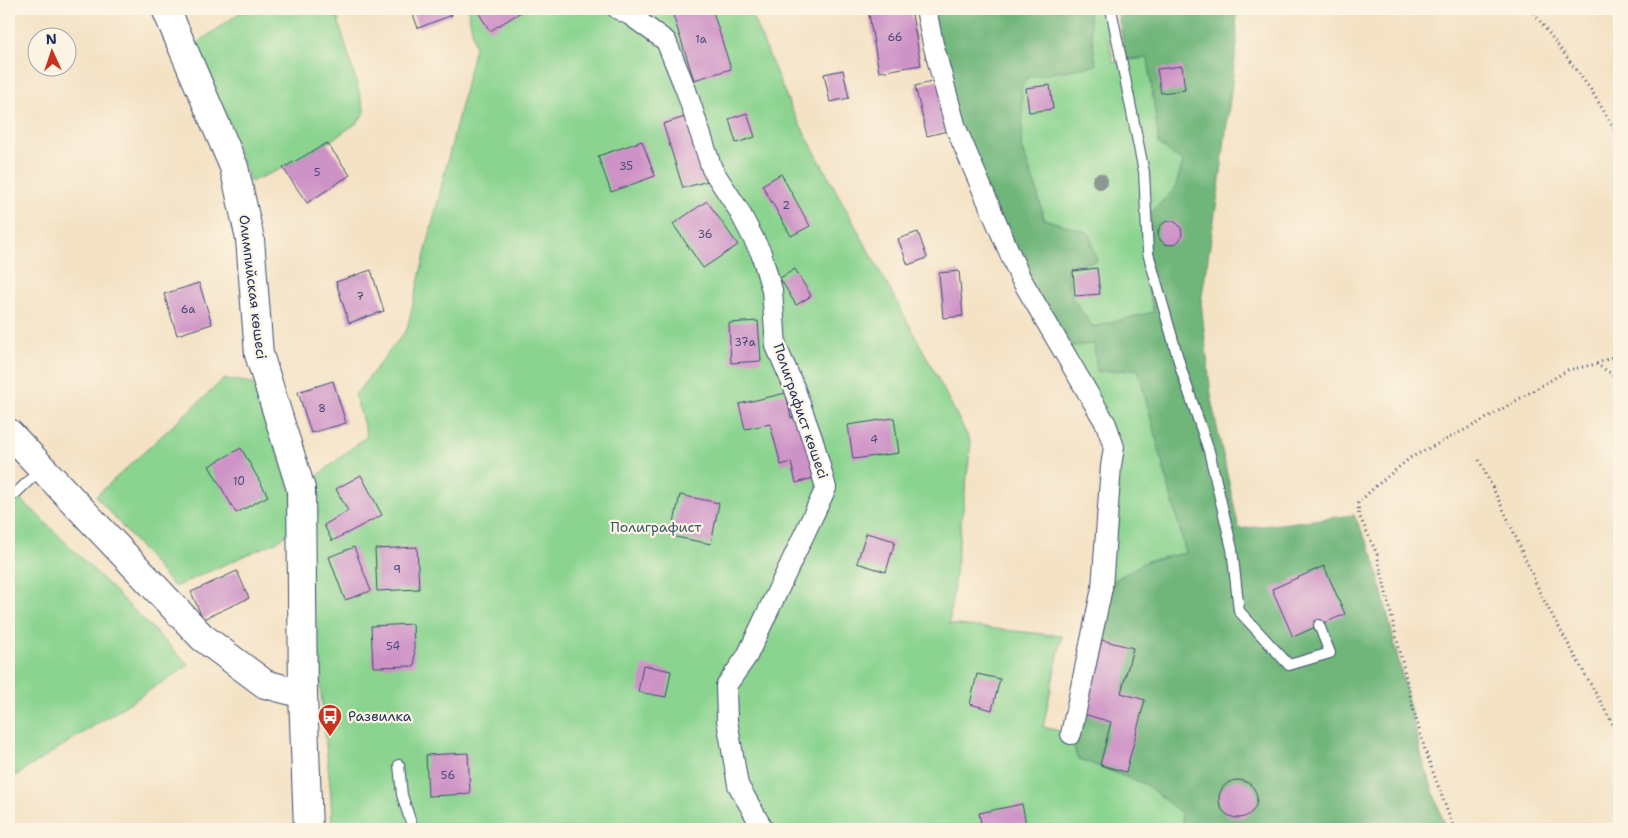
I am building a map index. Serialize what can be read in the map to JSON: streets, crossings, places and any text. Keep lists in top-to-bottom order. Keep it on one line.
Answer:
{"streets":{"street":["Олимпийская көшесі","Полиграфист көшесі"]},"parks":["Полиграфист"],"places":{"bus stop":["Развилка"]},"house_numbers":["66","1а","35","5","2","36","7","6а","37а","8","4","10","9","54","56"],"north":"top"}
